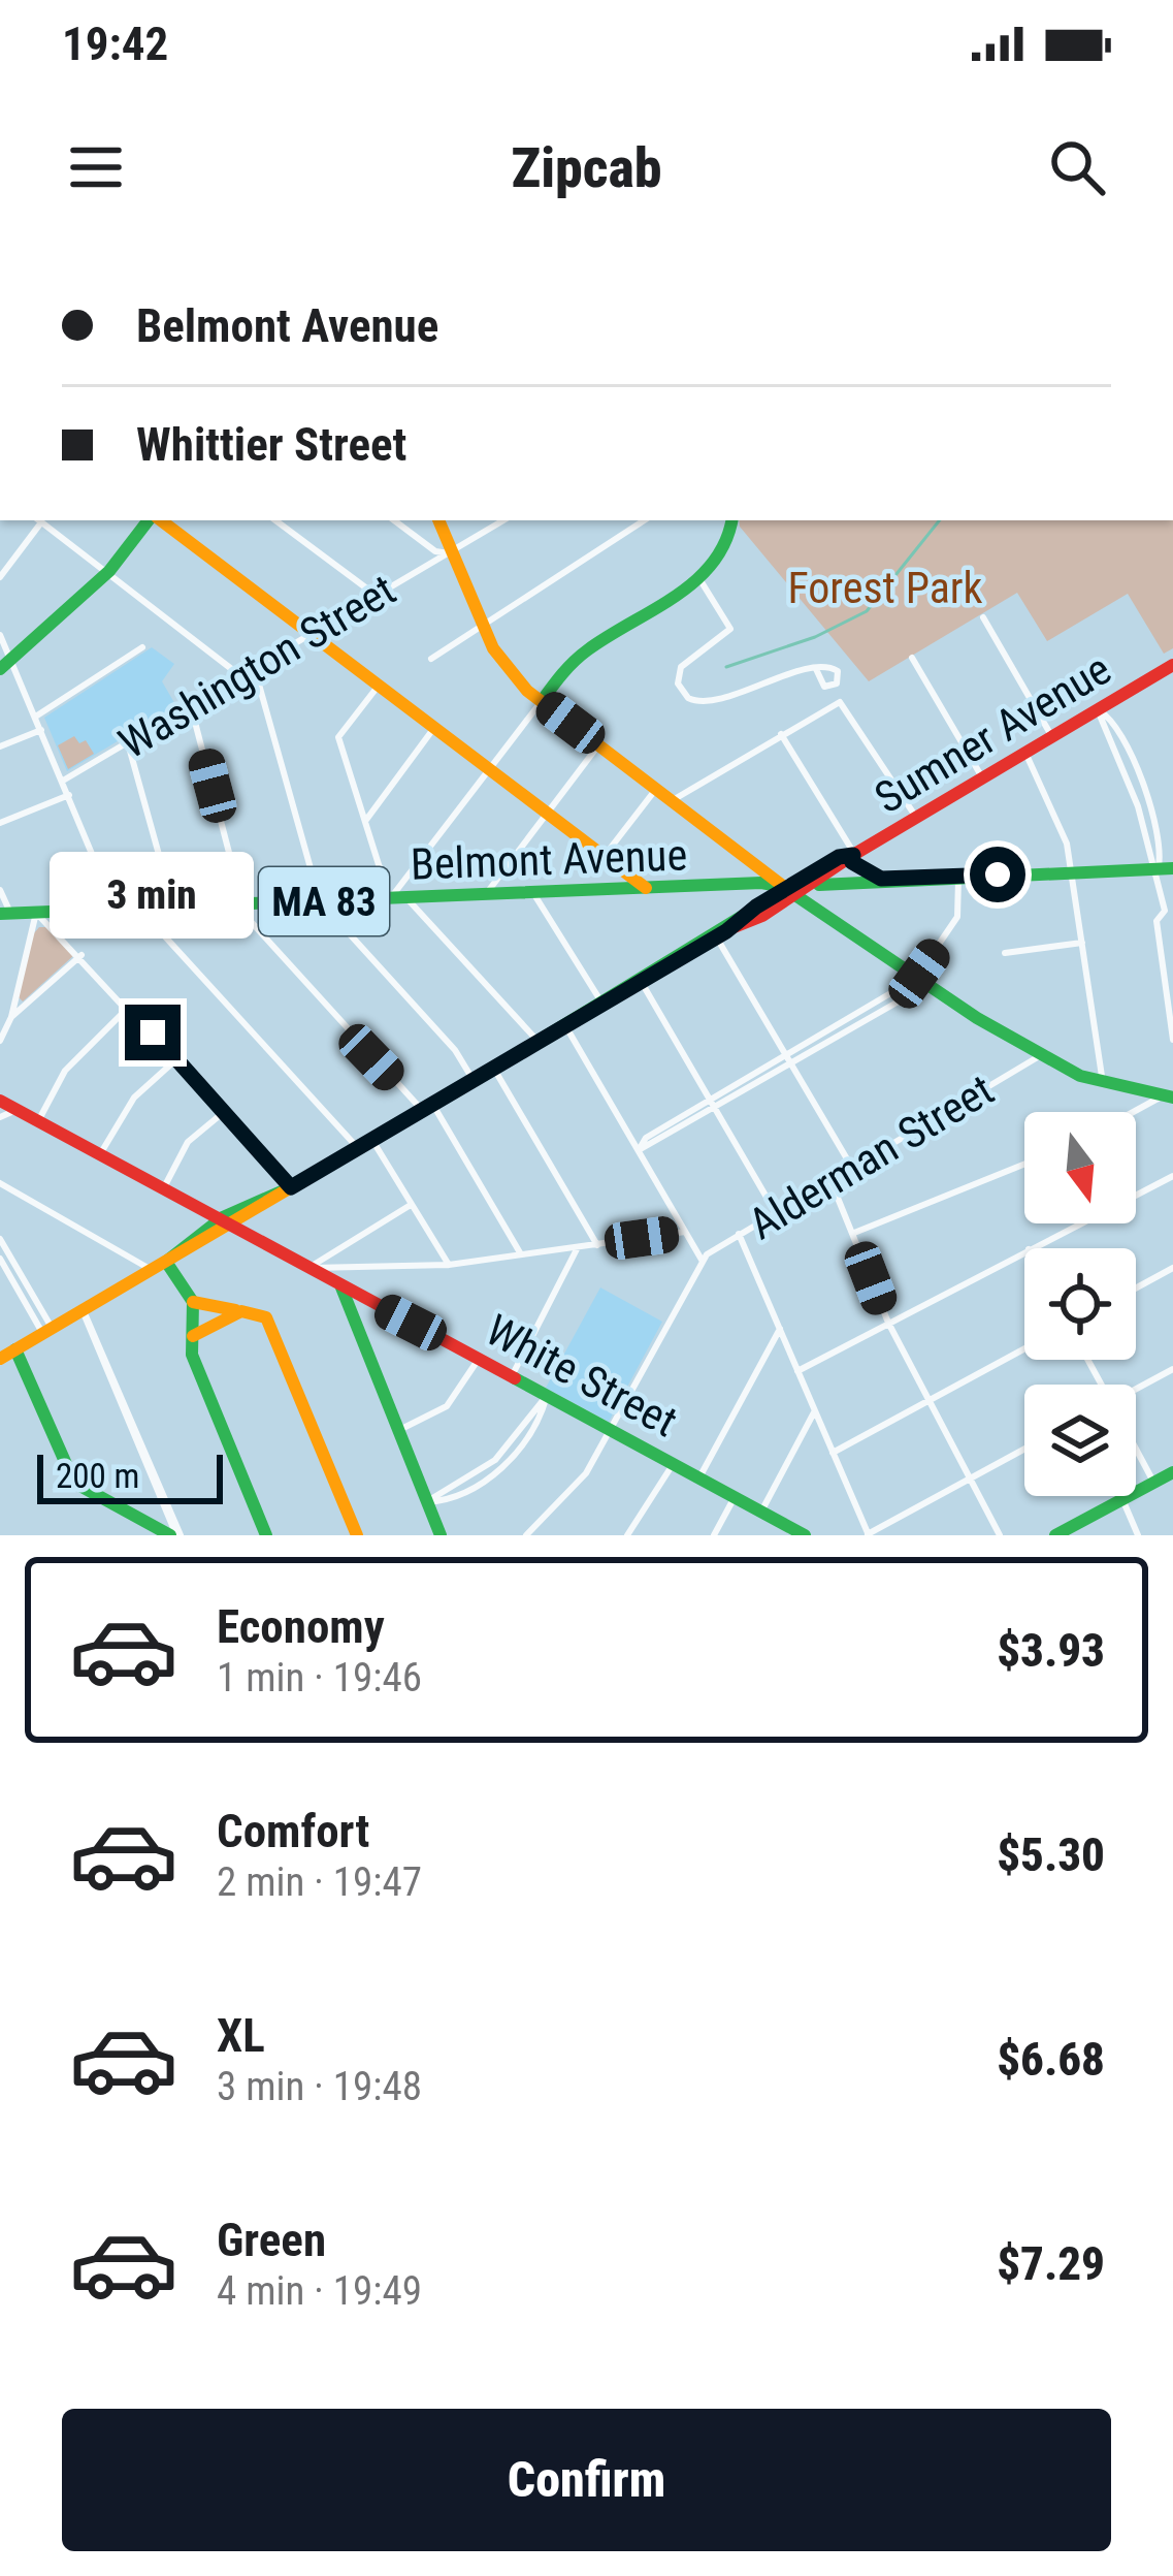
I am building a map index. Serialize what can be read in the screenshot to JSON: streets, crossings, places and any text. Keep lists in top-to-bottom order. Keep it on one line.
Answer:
{"streets":{"main road":["Sumner Avenue","Belmont Avenue","MA 83","White Street"],"street":["Washington Street","Alderman Street"]},"crossings":[["Sumner Avenue","Belmont Avenue"],["Sumner Avenue","White Street"]],"parks":["Forest Park"],"scale_bar":"200 m","north":"bottom","page":{"status":"19:42","header":"Zipcab","banner":["Belmont Avenue","Whittier Street"],"bubble":"3 min","scale":"200 m","list":[{"name":"Economy","note":"1 min · 19:46","value":"$3.93"},{"name":"Comfort","note":"2 min · 19:47","value":"$5.30"},{"name":"XL","note":"3 min · 19:48","value":"$6.68"},{"name":"Green","note":"4 min · 19:49","value":"$7.29"}],"buttons":"Confirm"}}
